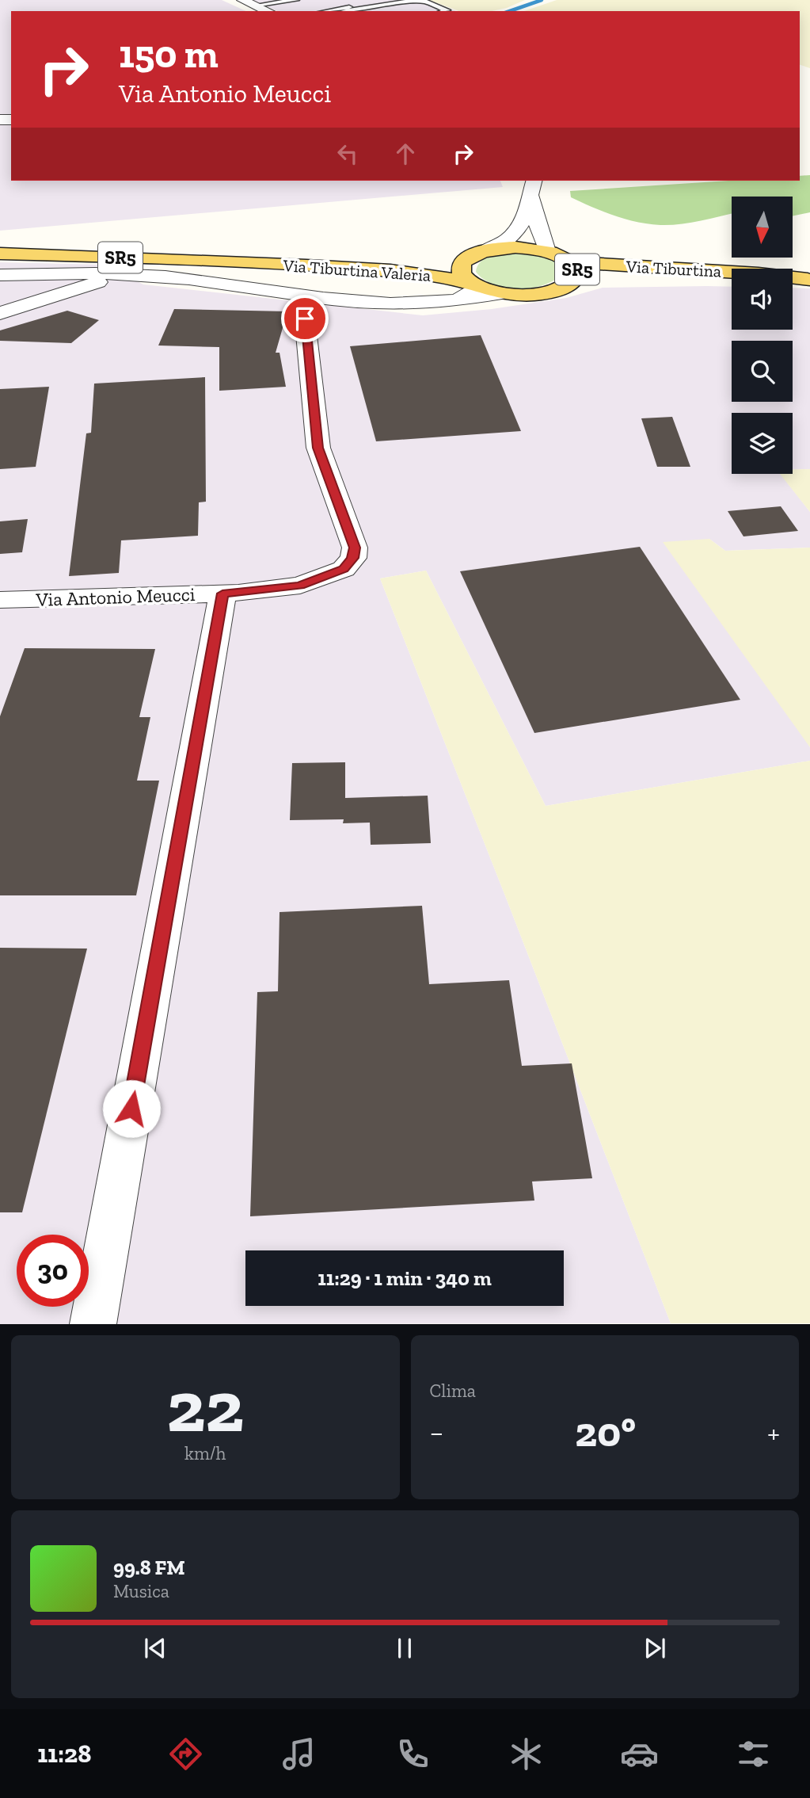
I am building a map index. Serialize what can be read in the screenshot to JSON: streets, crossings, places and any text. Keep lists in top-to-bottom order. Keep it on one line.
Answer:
{"streets":{"main road":["SR5","Via Tiburtina","Via Tiburtina Valeria"],"street":["Via Antonio Meucci"]},"crossings":[["SR5","Via Tiburtina"],["Via Tiburtina","Via Tiburtina Valeria"]],"north":"bottom","page":{"turn":["150 m","Via Antonio Meucci"],"limit":"30","trip":"11:29 · 1 min · 340 m","tile":[["22","km/h"],"Clima"],"heat":["−","20°","+"],"song":["99.8 FM","Musica"],"tabs":"11:28"}}
